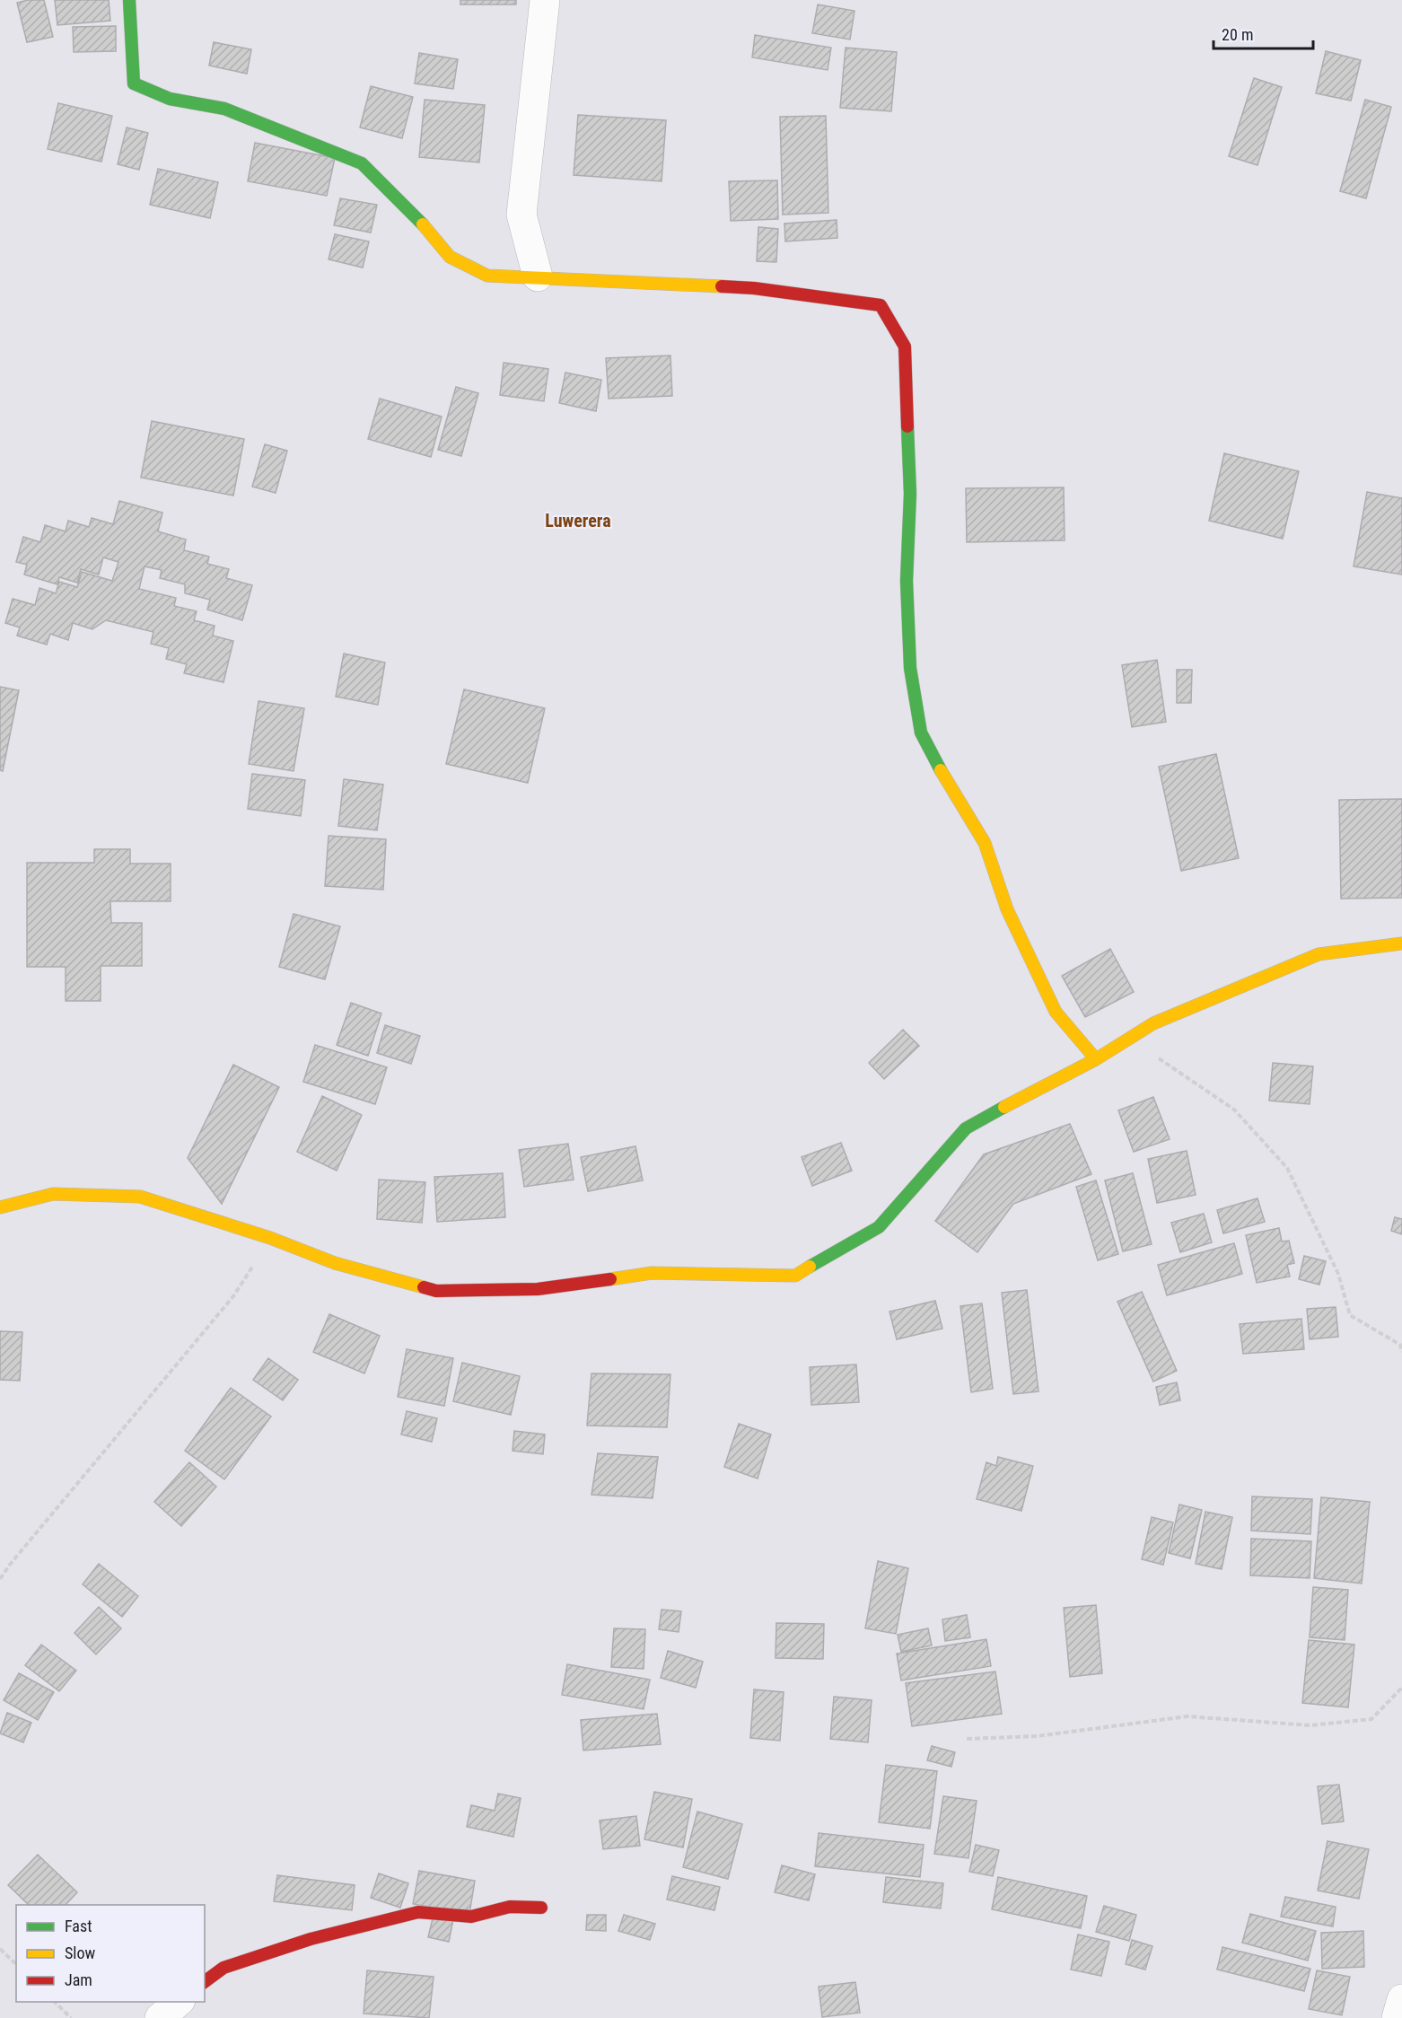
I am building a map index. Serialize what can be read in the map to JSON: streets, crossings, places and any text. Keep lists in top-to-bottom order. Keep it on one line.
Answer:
{"districts":["Luwerera"],"legend":["Fast","Slow","Jam"],"scale_bar":"20 m"}
